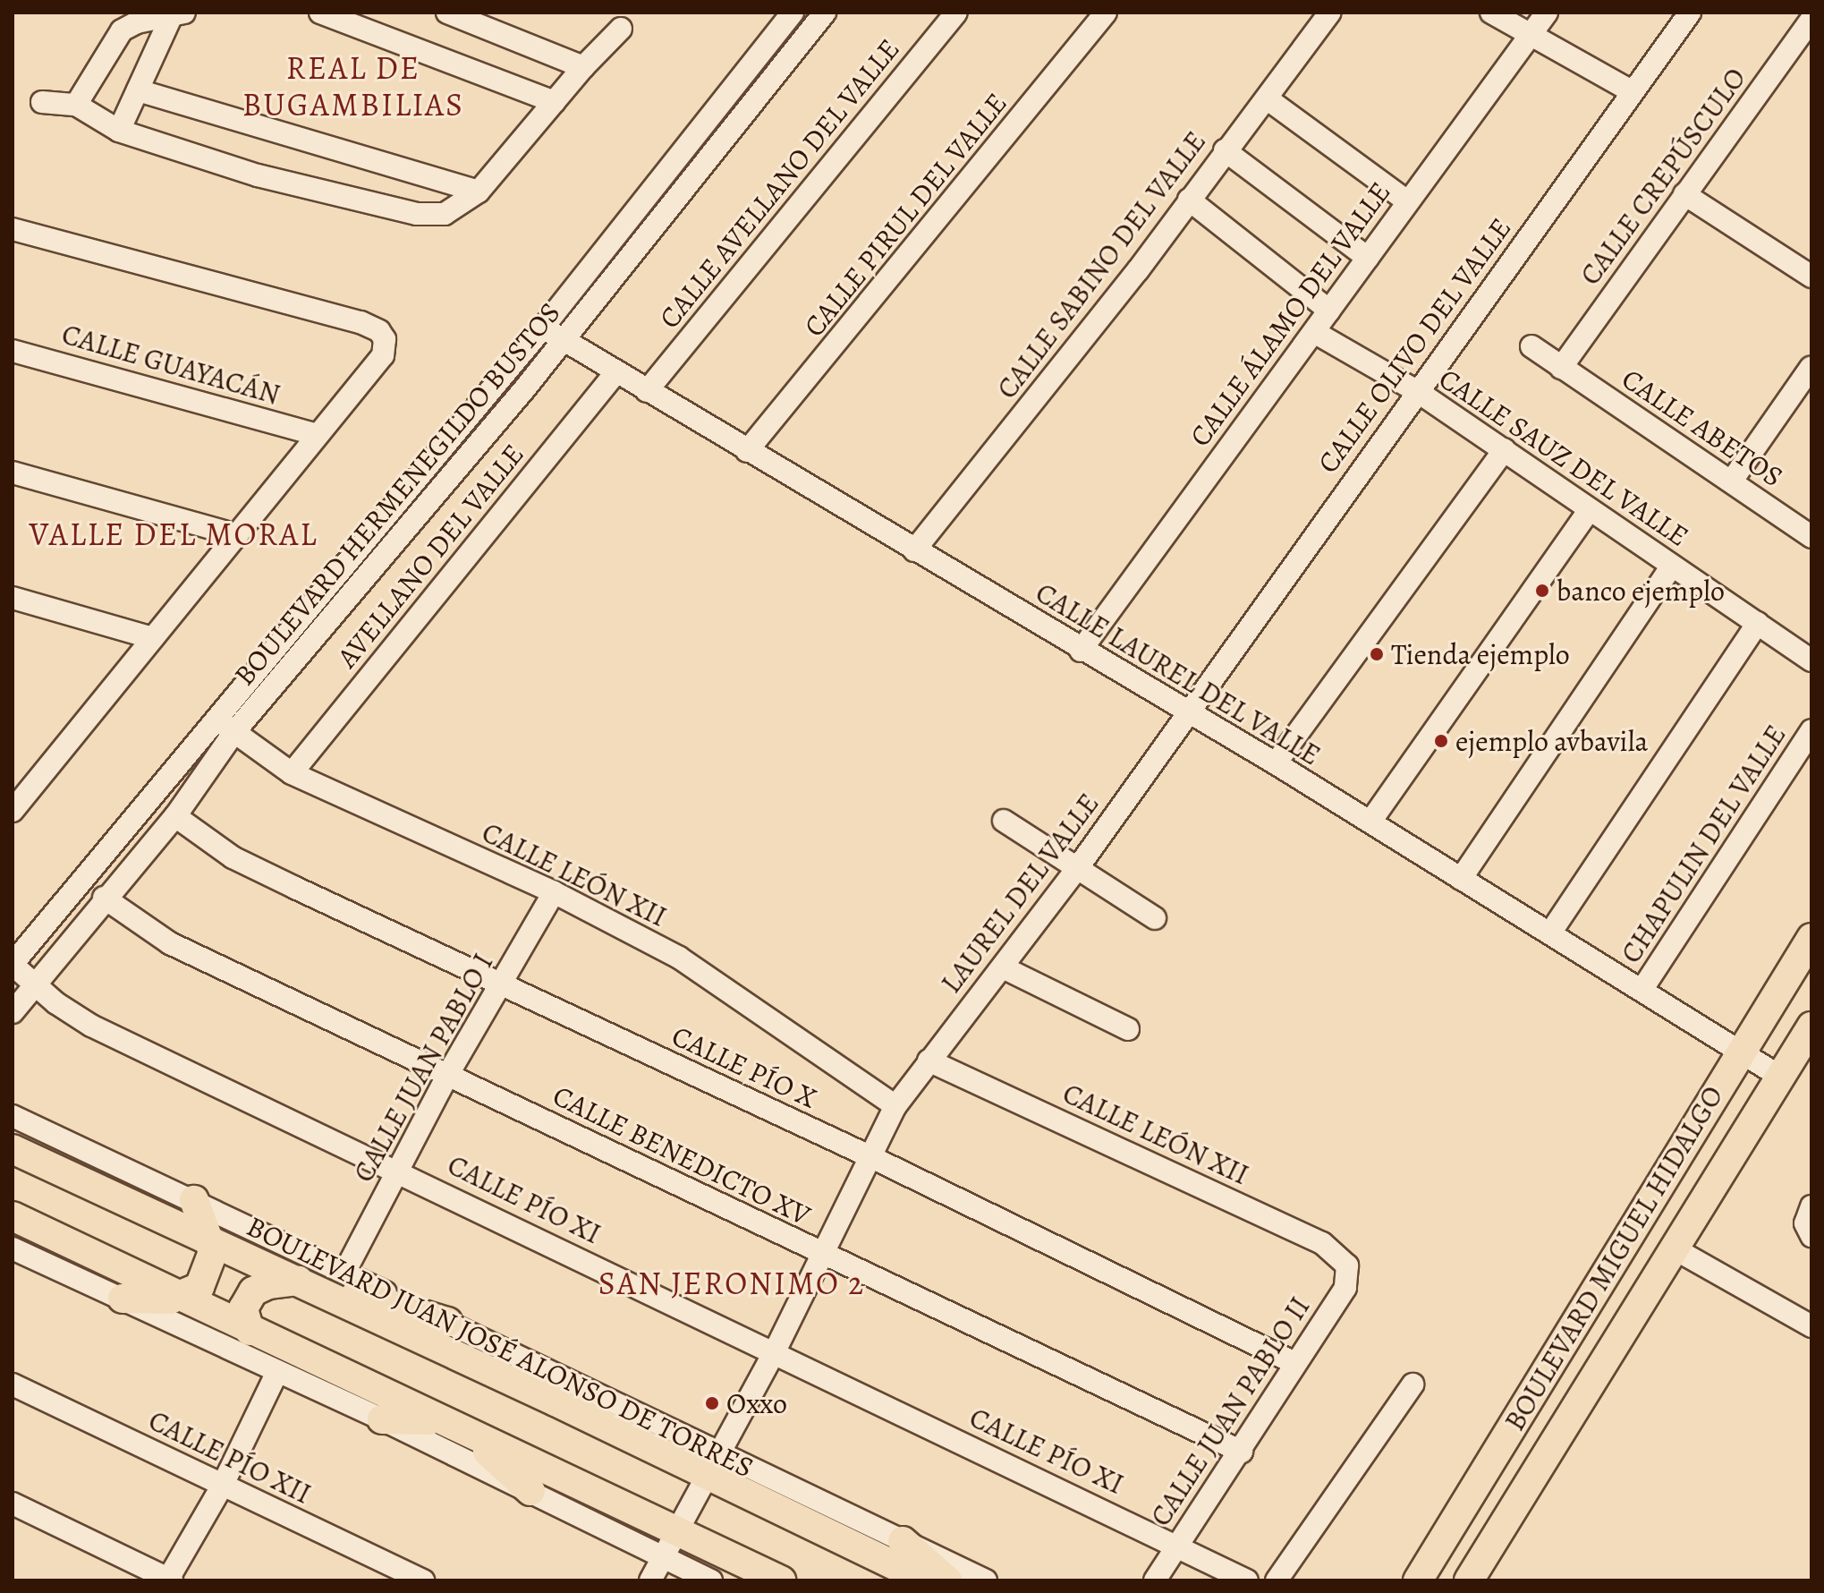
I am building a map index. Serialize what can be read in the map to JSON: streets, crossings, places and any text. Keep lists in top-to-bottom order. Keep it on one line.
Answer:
{"streets":{"main road":["BOULEVARD MIGUEL HIDALGO","BOULEVARD JUAN JOSÉ ALONSO DE TORRES"],"street":["CALLE CREPÚSCULO","CALLE AVELLANO DEL VALLE","CALLE PIRUL DEL VALLE","CALLE SABINO DEL VALLE","CALLE ÁLAMO DEL VALLE","CALLE OLIVO DEL VALLE","CALLE GUAYACÁN","CALLE ABETOS","CALLE SAUZ DEL VALLE","BOULEVARD HERMENEGILDO BUSTOS","AVELLANO DEL VALLE","CALLE LAUREL DEL VALLE","CHAPULIN DEL VALLE","CALLE LEÓN XII","LAUREL DEL VALLE","CALLE PÍO X","CALLE JUAN PABLO I","CALLE BENEDICTO XV","CALLE PÍO XI","CALLE JUAN PABLO II","CALLE PÍO XII"]},"crossings":[["CALLE CREPÚSCULO","CALLE ABETOS"],["CALLE AVELLANO DEL VALLE","CALLE LAUREL DEL VALLE"],["CALLE PIRUL DEL VALLE","CALLE LAUREL DEL VALLE"],["CALLE SABINO DEL VALLE","CALLE LAUREL DEL VALLE"],["CALLE ÁLAMO DEL VALLE","CALLE SAUZ DEL VALLE"],["CALLE ÁLAMO DEL VALLE","CALLE LAUREL DEL VALLE"],["CALLE OLIVO DEL VALLE","CALLE SAUZ DEL VALLE"],["CALLE OLIVO DEL VALLE","CALLE LAUREL DEL VALLE"],["CALLE OLIVO DEL VALLE","LAUREL DEL VALLE"],["BOULEVARD HERMENEGILDO BUSTOS","CALLE LAUREL DEL VALLE"],["BOULEVARD HERMENEGILDO BUSTOS","CALLE LEÓN XII"],["BOULEVARD HERMENEGILDO BUSTOS","CALLE PÍO X"],["BOULEVARD HERMENEGILDO BUSTOS","CALLE BENEDICTO XV"],["BOULEVARD HERMENEGILDO BUSTOS","CALLE PÍO XI"],["AVELLANO DEL VALLE","CALLE LAUREL DEL VALLE"],["AVELLANO DEL VALLE","CALLE LEÓN XII"],["CALLE LAUREL DEL VALLE","CHAPULIN DEL VALLE"],["CALLE LAUREL DEL VALLE","LAUREL DEL VALLE"],["CALLE LAUREL DEL VALLE","BOULEVARD MIGUEL HIDALGO"],["CALLE LEÓN XII","LAUREL DEL VALLE"],["CALLE LEÓN XII","CALLE JUAN PABLO I"],["CALLE LEÓN XII","CALLE JUAN PABLO II"],["LAUREL DEL VALLE","CALLE PÍO X"],["LAUREL DEL VALLE","CALLE BENEDICTO XV"],["LAUREL DEL VALLE","CALLE PÍO XI"],["LAUREL DEL VALLE","BOULEVARD JUAN JOSÉ ALONSO DE TORRES"],["CALLE PÍO X","CALLE JUAN PABLO I"],["CALLE PÍO X","CALLE JUAN PABLO II"],["CALLE JUAN PABLO I","CALLE BENEDICTO XV"],["CALLE JUAN PABLO I","CALLE PÍO XI"],["CALLE JUAN PABLO I","BOULEVARD JUAN JOSÉ ALONSO DE TORRES"],["CALLE BENEDICTO XV","CALLE JUAN PABLO II"],["CALLE PÍO XI","CALLE JUAN PABLO II"]],"districts":["REAL DE BUGAMBILIAS","VALLE DEL MORAL","SAN JERONIMO 2"],"places":["banco ejemplo","Tienda ejemplo","ejemplo avbavila","Oxxo"]}
